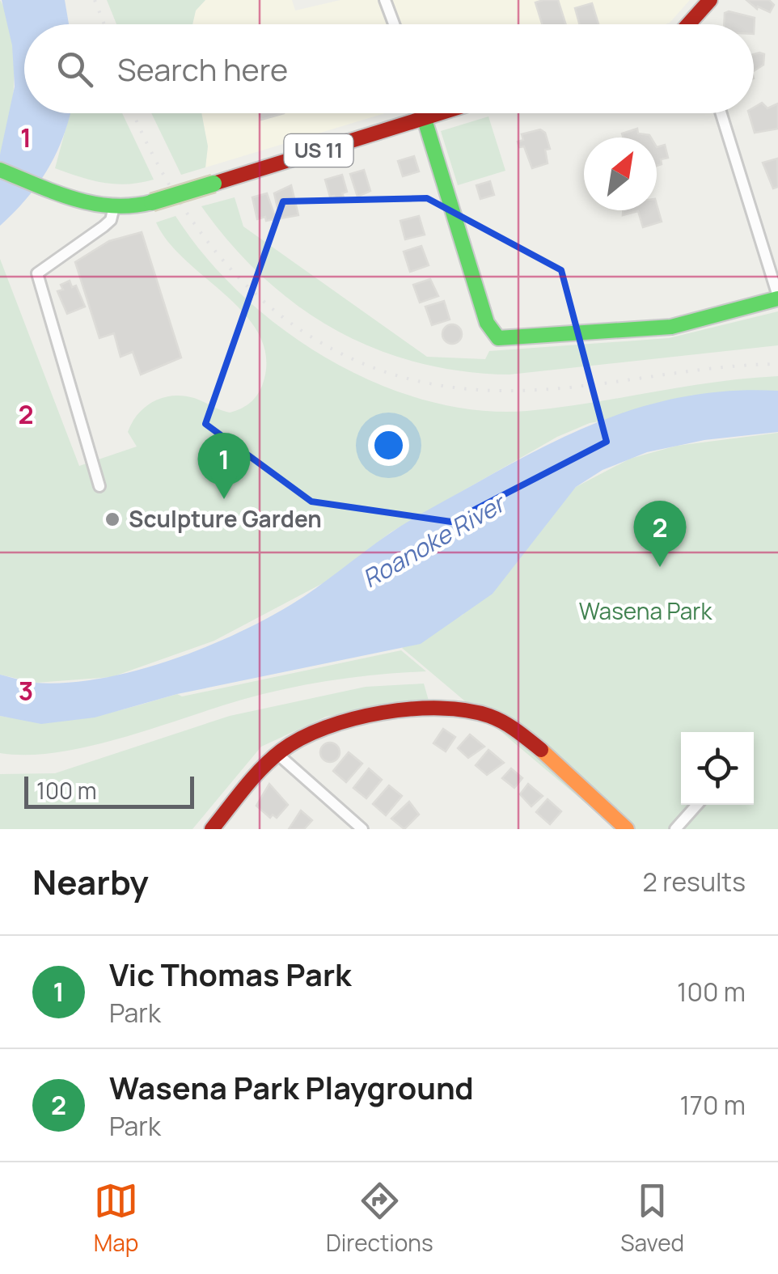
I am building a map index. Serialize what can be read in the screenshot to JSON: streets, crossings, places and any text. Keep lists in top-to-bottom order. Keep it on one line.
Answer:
{"streets":{"street":["US 11"]},"water":["Roanoke River"],"parks":["Wasena Park"],"places":["Sculpture Garden"],"scale_bar":"100 m","north":"top right","page":{"search":"Search here","pins":["1","2"],"scale":"100 m","heading":["Nearby","2 results"],"list":[{"mark":"1","name":"Vic Thomas Park","note":"Park","value":"100 m"},{"mark":"2","name":"Wasena Park Playground","note":"Park","value":"170 m"}],"nav":["Map","Directions","Saved"]},"grid":{"rows":["1","2","3"]}}
